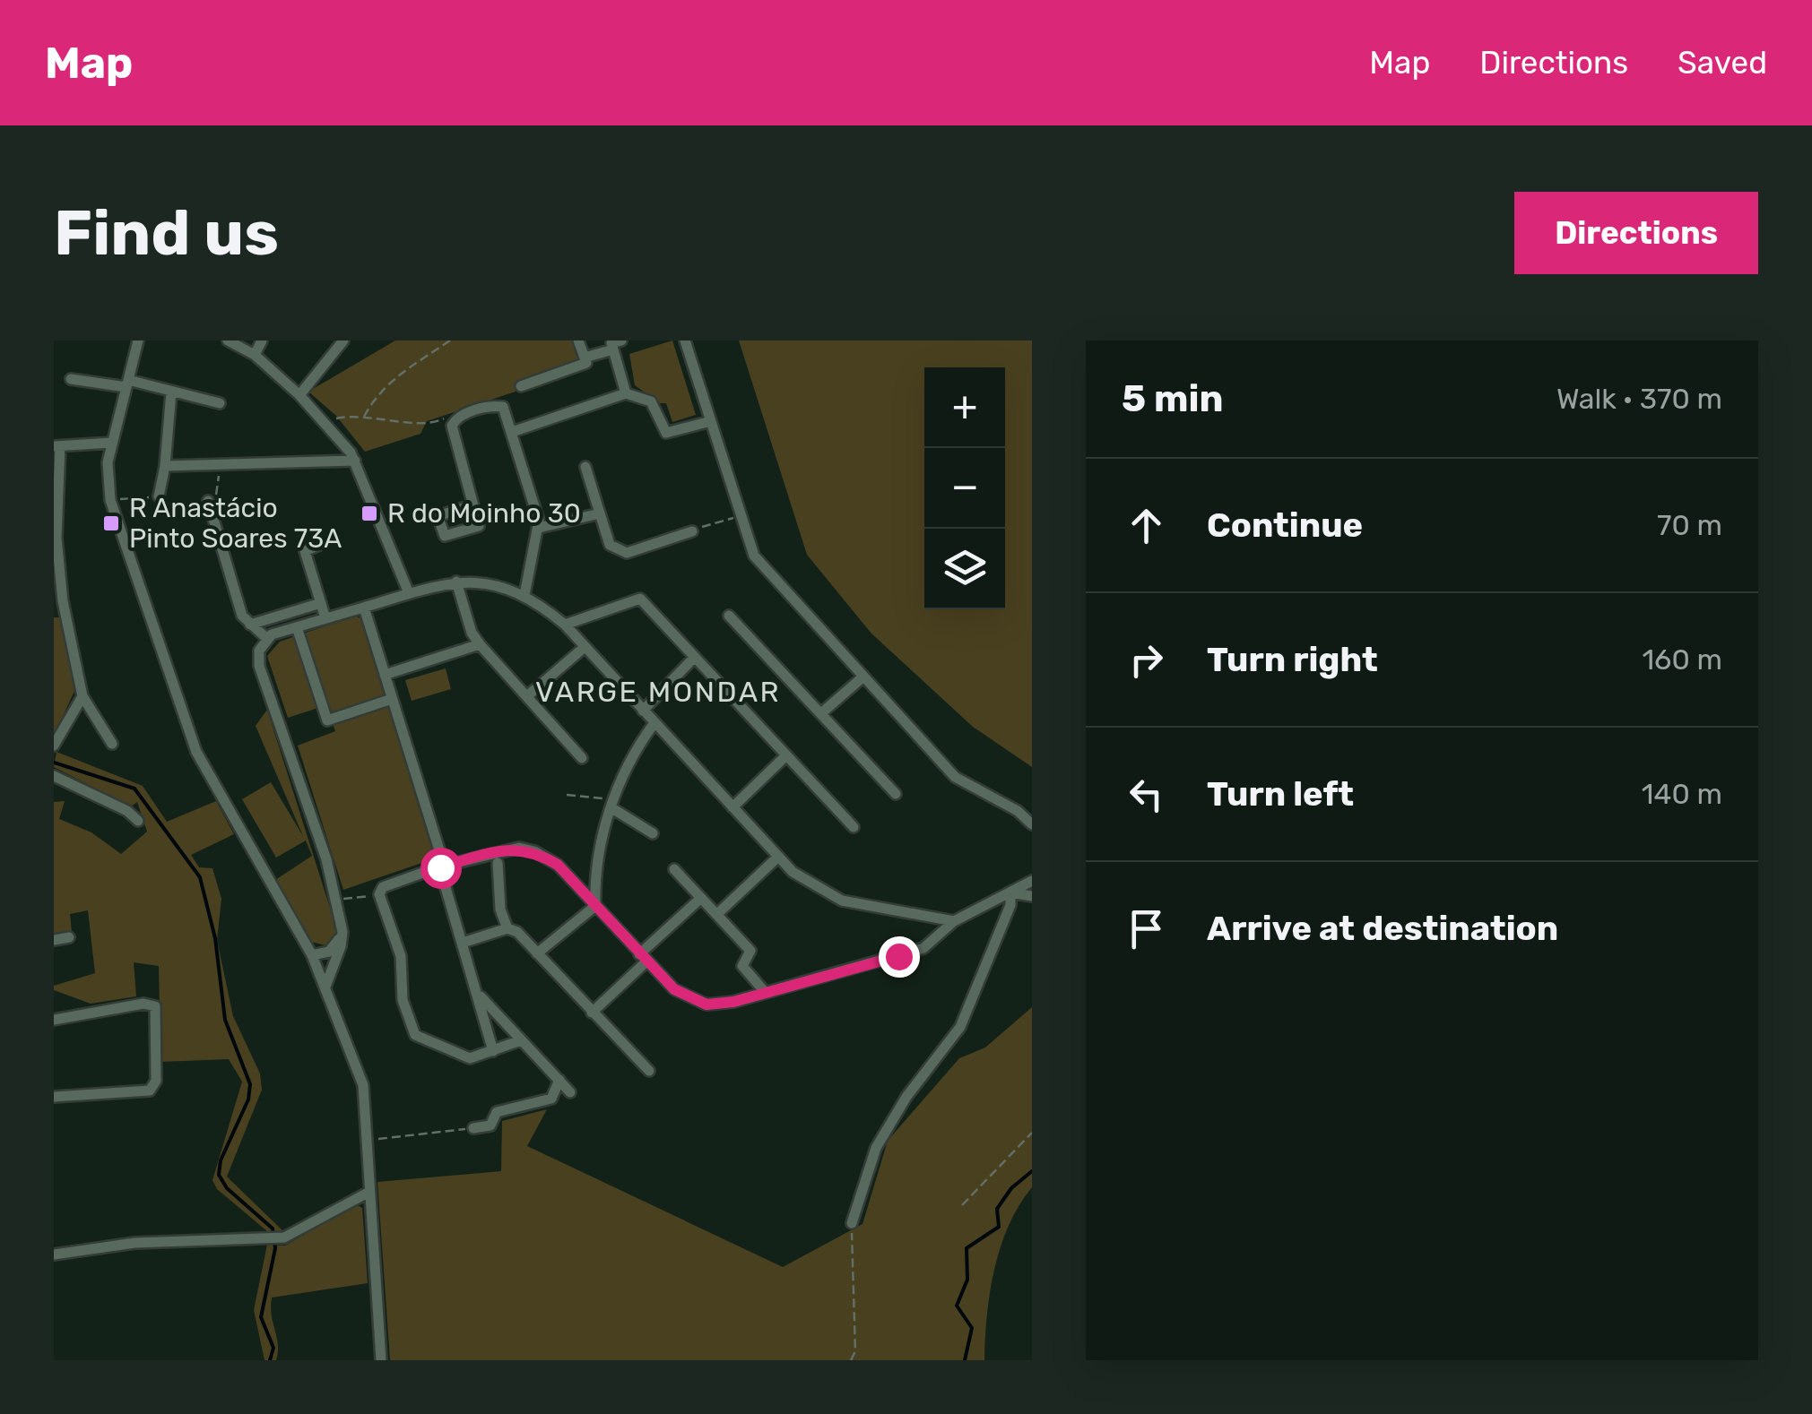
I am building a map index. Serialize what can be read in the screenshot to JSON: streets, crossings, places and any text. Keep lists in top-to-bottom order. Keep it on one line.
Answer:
{"districts":["VARGE MONDAR"],"places":{"transit":["R do Moinho 30","R Anastácio Pinto Soares 73A"]},"page":{"header":"Map","nav":["Map","Directions","Saved"],"buttons":"Directions","title":"Find us","heading":["5 min","Walk · 370 m"],"map_buttons":["+","−"],"list":[["Continue","70 m"],["Turn right","160 m"],["Turn left","140 m"],"Arrive at destination"]}}
